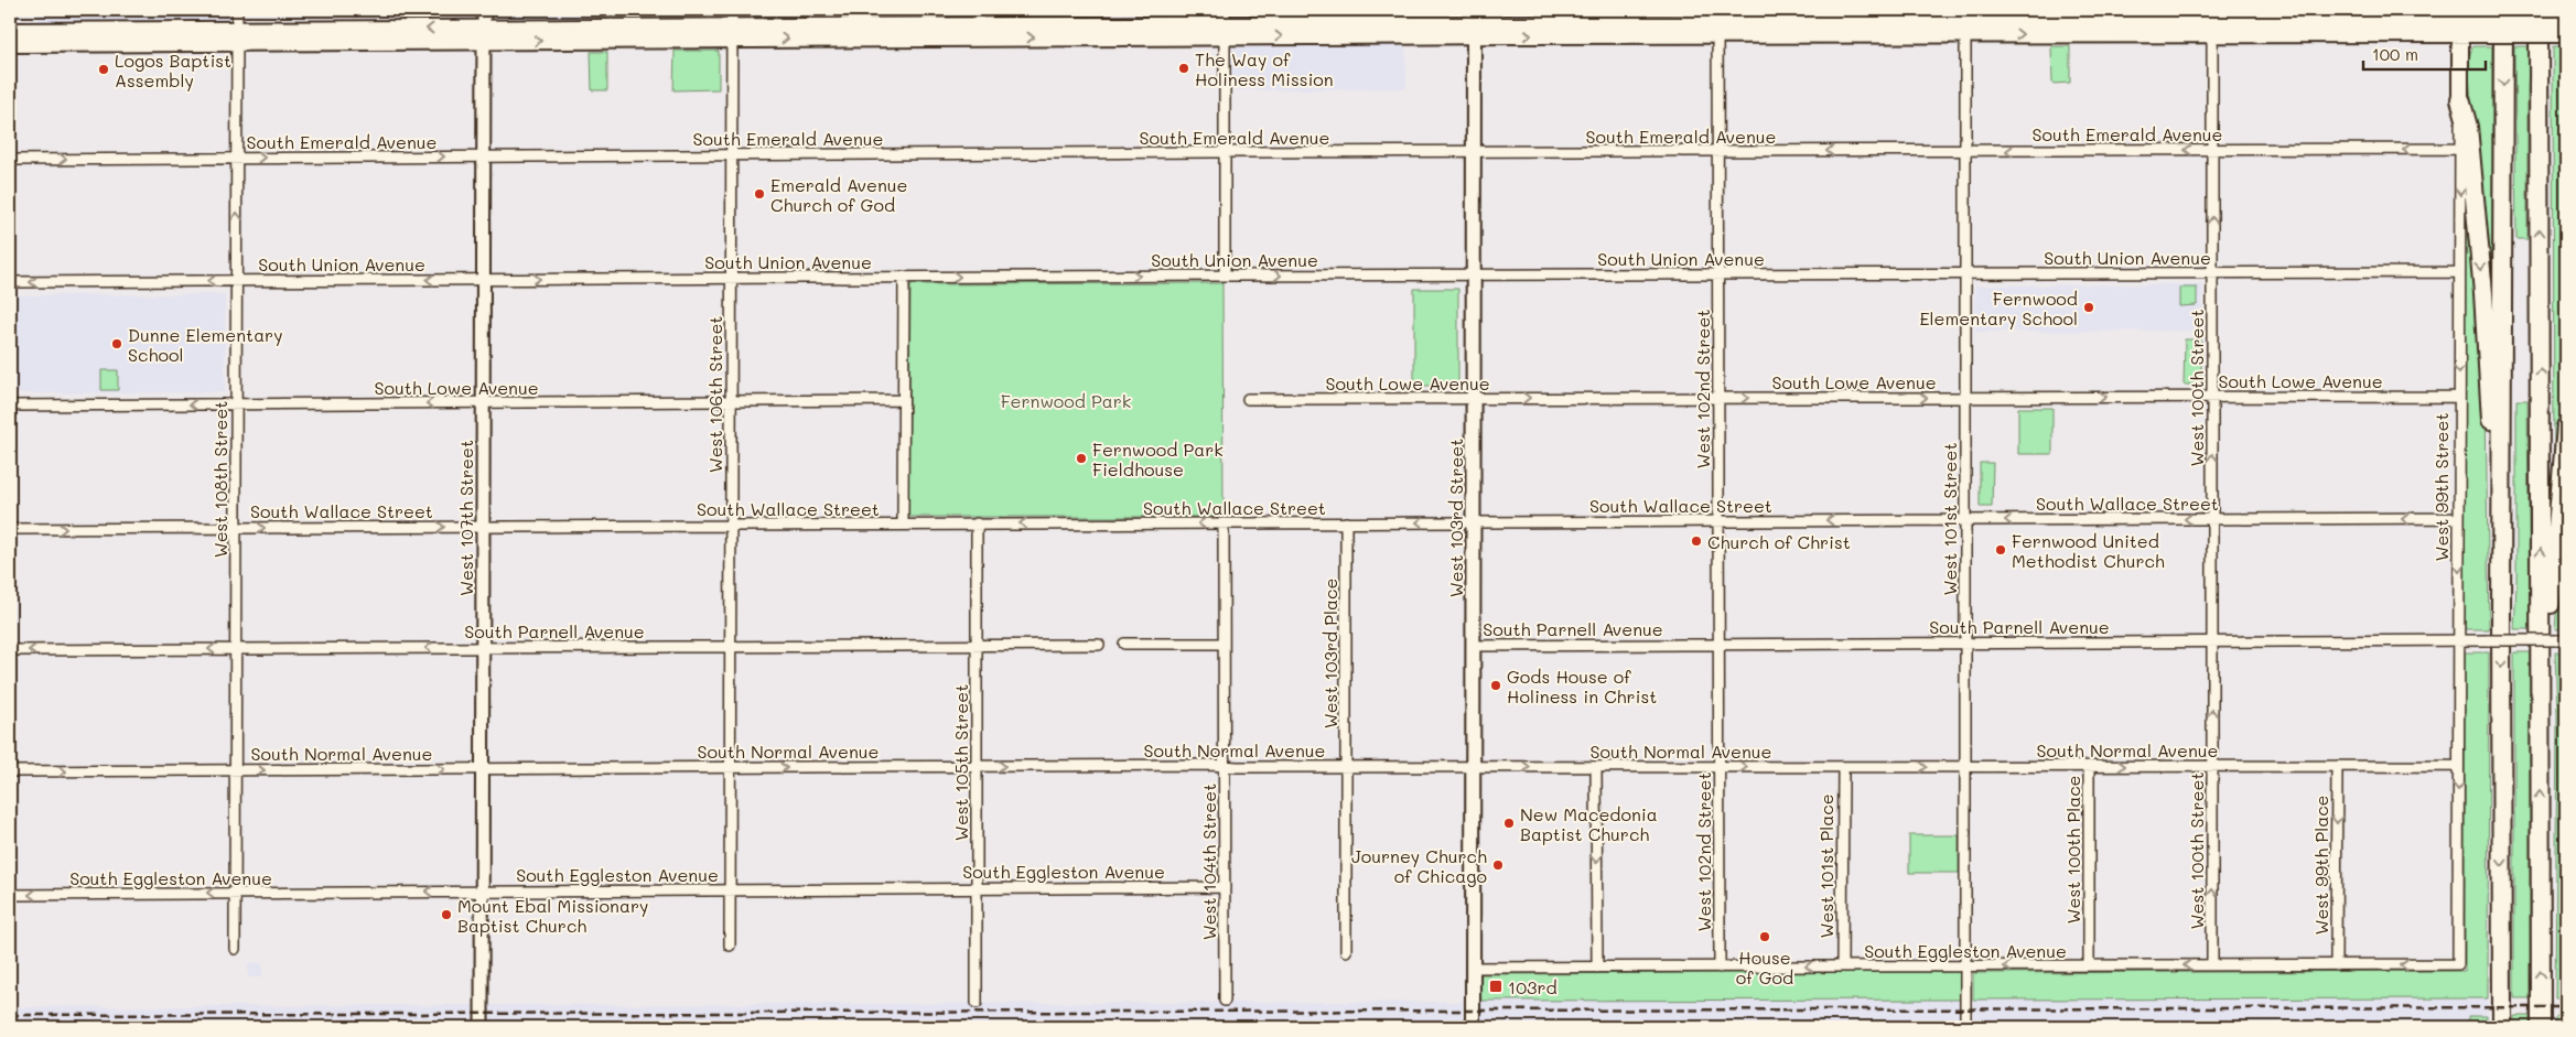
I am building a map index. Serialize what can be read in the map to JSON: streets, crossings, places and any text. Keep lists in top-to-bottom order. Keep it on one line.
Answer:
{"streets":{"main road":["West 99th Street","West 103rd Street"],"street":["South Emerald Avenue","South Union Avenue","South Lowe Avenue","West 100th Street","West 102nd Street","West 106th Street","West 108th Street","South Wallace Street","West 107th Street","West 101st Street","South Parnell Avenue","West 103rd Place","South Normal Avenue","West 105th Street","West 100th Place","West 104th Street","West 99th Place","West 101st Place","South Eggleston Avenue"]},"crossings":[["South Emerald Avenue","West 100th Street"],["South Emerald Avenue","West 102nd Street"],["South Emerald Avenue","West 106th Street"],["South Emerald Avenue","West 108th Street"],["South Emerald Avenue","West 99th Street"],["South Emerald Avenue","West 107th Street"],["South Emerald Avenue","West 103rd Street"],["South Emerald Avenue","West 101st Street"],["South Union Avenue","West 100th Street"],["South Union Avenue","West 102nd Street"],["South Union Avenue","West 106th Street"],["South Union Avenue","West 108th Street"],["South Union Avenue","West 99th Street"],["South Union Avenue","West 107th Street"],["South Union Avenue","West 103rd Street"],["South Union Avenue","West 101st Street"],["South Lowe Avenue","West 100th Street"],["South Lowe Avenue","West 102nd Street"],["South Lowe Avenue","West 106th Street"],["South Lowe Avenue","West 108th Street"],["South Lowe Avenue","West 99th Street"],["South Lowe Avenue","West 107th Street"],["South Lowe Avenue","West 103rd Street"],["South Lowe Avenue","West 101st Street"],["West 100th Street","South Wallace Street"],["West 100th Street","South Parnell Avenue"],["West 100th Street","South Normal Avenue"],["West 100th Street","South Eggleston Avenue"],["West 102nd Street","South Wallace Street"],["West 102nd Street","South Parnell Avenue"],["West 102nd Street","South Normal Avenue"],["West 102nd Street","South Eggleston Avenue"],["West 106th Street","South Wallace Street"],["West 106th Street","South Parnell Avenue"],["West 106th Street","South Normal Avenue"],["West 106th Street","South Eggleston Avenue"],["West 108th Street","South Wallace Street"],["West 108th Street","South Parnell Avenue"],["West 108th Street","South Normal Avenue"],["West 108th Street","South Eggleston Avenue"],["West 99th Street","South Wallace Street"],["West 99th Street","South Parnell Avenue"],["West 99th Street","South Normal Avenue"],["West 99th Street","South Eggleston Avenue"],["South Wallace Street","West 107th Street"],["South Wallace Street","West 103rd Street"],["South Wallace Street","West 101st Street"],["South Wallace Street","West 103rd Place"],["South Wallace Street","West 105th Street"],["South Wallace Street","West 104th Street"],["West 107th Street","South Parnell Avenue"],["West 107th Street","South Normal Avenue"],["West 107th Street","South Eggleston Avenue"],["West 103rd Street","South Parnell Avenue"],["West 103rd Street","South Normal Avenue"],["West 103rd Street","South Eggleston Avenue"],["West 101st Street","South Parnell Avenue"],["West 101st Street","South Normal Avenue"],["West 101st Street","South Eggleston Avenue"],["South Parnell Avenue","West 105th Street"],["West 103rd Place","South Normal Avenue"],["South Normal Avenue","West 105th Street"],["South Normal Avenue","West 100th Place"],["South Normal Avenue","West 104th Street"],["South Normal Avenue","West 99th Place"],["South Normal Avenue","West 101st Place"],["West 105th Street","South Eggleston Avenue"],["West 100th Place","South Eggleston Avenue"],["West 104th Street","South Eggleston Avenue"],["West 99th Place","South Eggleston Avenue"],["West 101st Place","South Eggleston Avenue"]],"one_way":["West 100th Street","West 99th Street","South Normal Avenue","West 99th Place","South Eggleston Avenue"],"parks":["Fernwood Park"],"places":{"other":["The Way of Holiness Mission","Logos Baptist Assembly","Emerald Avenue Church of God","Fernwood Elementary School","Dunne Elementary School","Fernwood Park Fieldhouse","Church of Christ","Fernwood United Methodist Church","Gods House of Holiness in Christ","New Macedonia Baptist Church","Journey Church of Chicago","Mount Ebal Missionary Baptist Church","House of God"],"transit":["103rd"]},"scale_bar":"100 m"}
